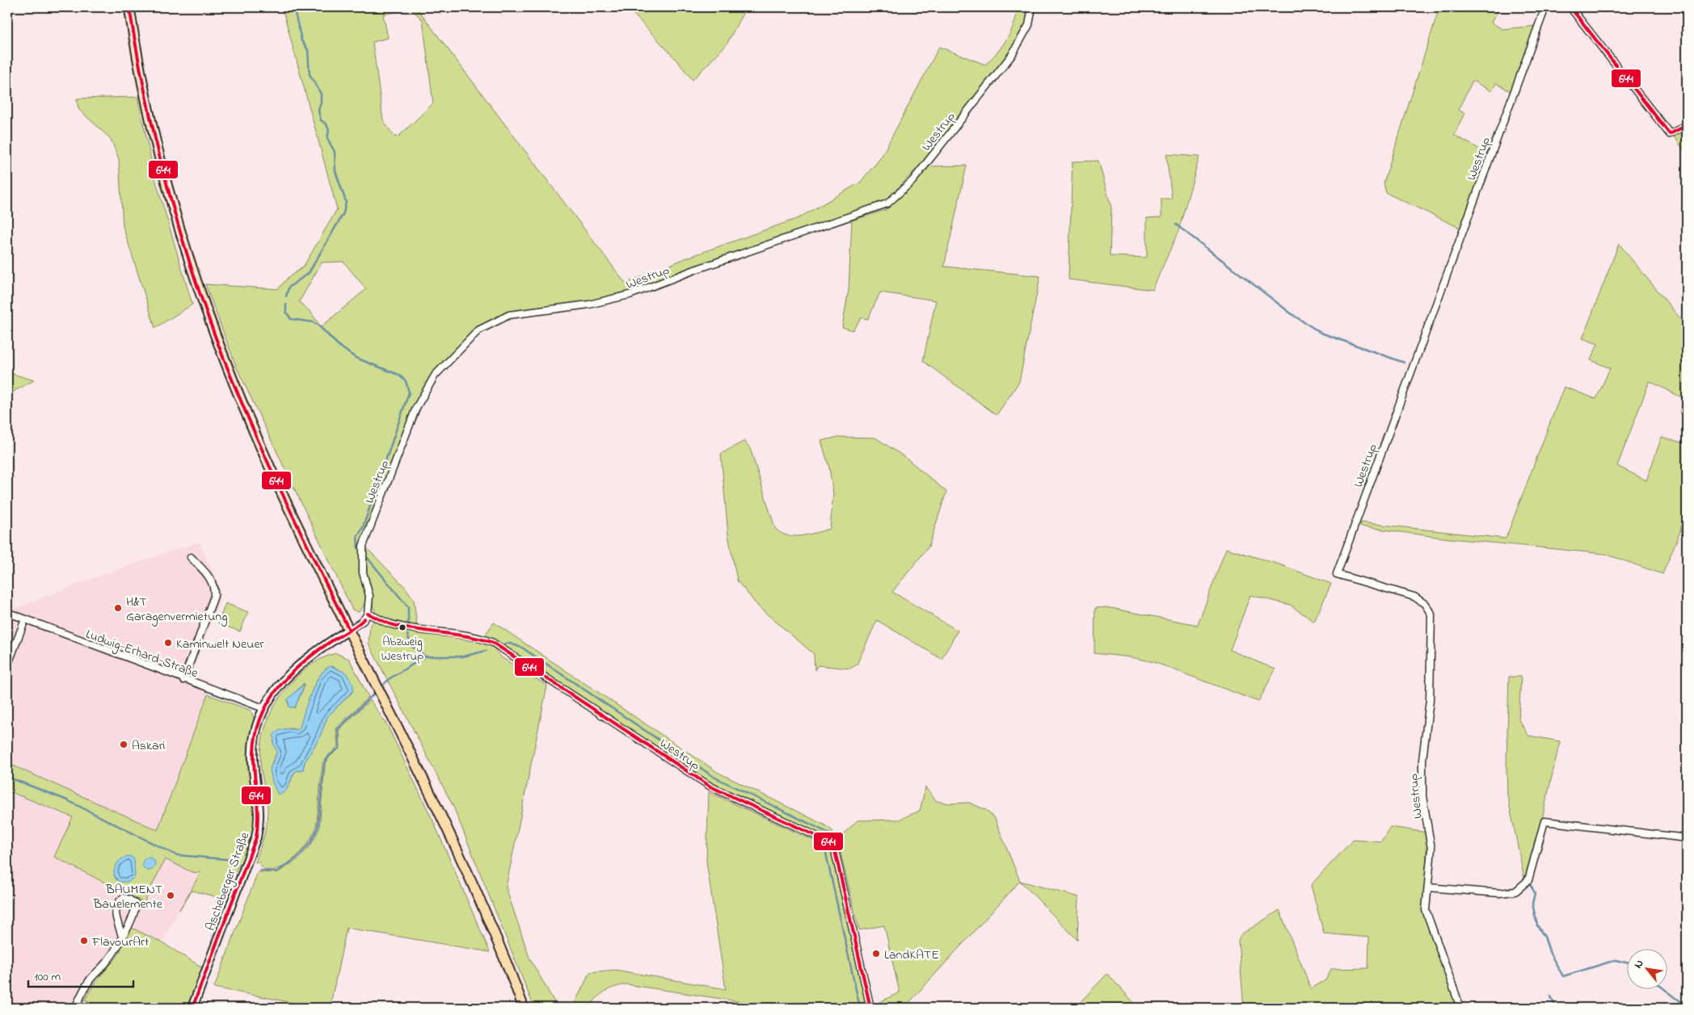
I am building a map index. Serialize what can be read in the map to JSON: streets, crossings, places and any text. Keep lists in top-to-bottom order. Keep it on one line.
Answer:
{"streets":{"street":["Westrup","Ludwig-Erhard-Straße","Ascheberger Straße"]},"crossings":[["Ludwig-Erhard-Straße","Ascheberger Straße"]],"places":["H&T Garagenvermietung","Abzweig Westrup","Kaminwelt Neuer","Askari","BAUMENT Bauelemente","FlavourArt","LandKATE"],"lines":["transit line 644"],"scale_bar":"100 m","north":"top left"}
